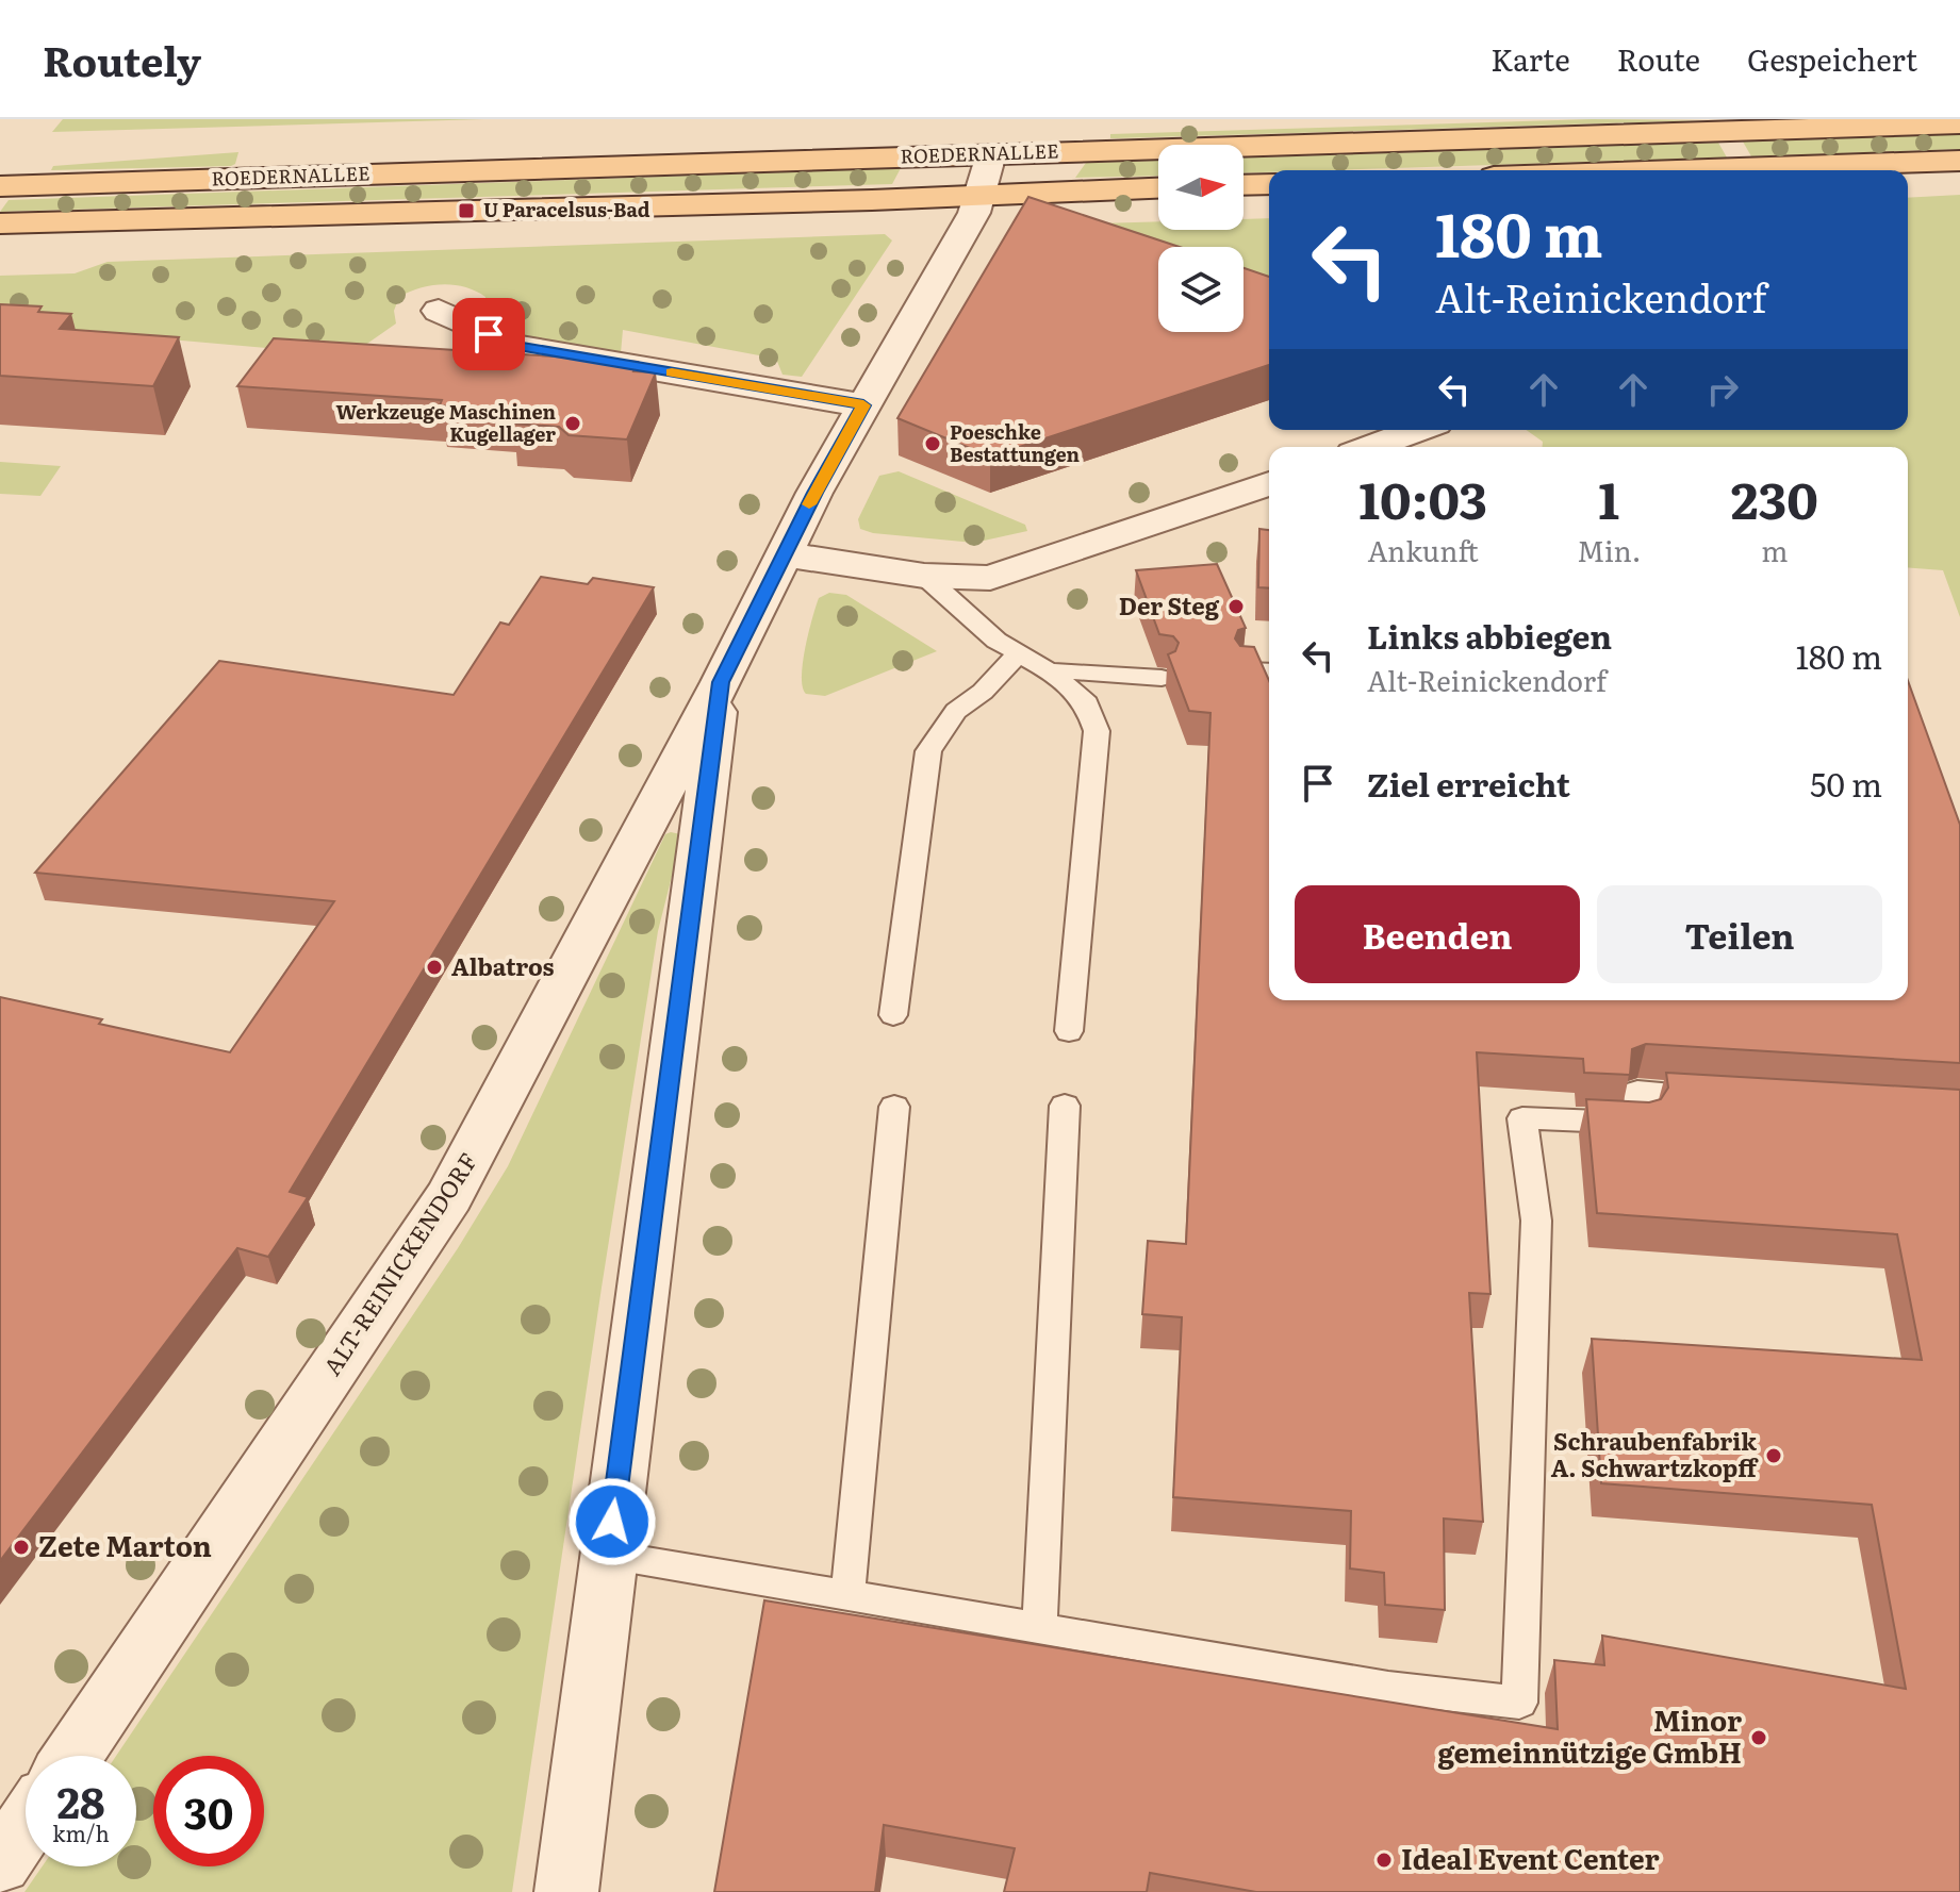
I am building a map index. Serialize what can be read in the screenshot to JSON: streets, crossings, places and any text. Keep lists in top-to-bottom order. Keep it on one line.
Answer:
{"streets":{"main road":["ROEDERNALLEE"],"street":["ALT-REINICKENDORF"]},"crossings":[["ROEDERNALLEE","ALT-REINICKENDORF"]],"places":{"transit":["U Paracelsus-Bad"],"other":["Werkzeuge Maschinen Kugellager","Poeschke Bestattungen","Der Steg","Albatros","Schraubenfabrik A. Schwartzkopff","Zete Marton","Minor gemeinnützige GmbH","Ideal Event Center"]},"north":"right","page":{"header":"Routely","nav":["Karte","Route","Gespeichert"],"turn":["180 m","Alt-Reinickendorf"],"eta":["10:03","Ankunft","1","Min.","230","m"],"list":[{"name":"Links abbiegen","note":"Alt-Reinickendorf","value":"180 m"},{"name":"Ziel erreicht","value":"50 m"}],"buttons":["Beenden","Teilen"],"speed":"28 km/h","limit":"30"}}
